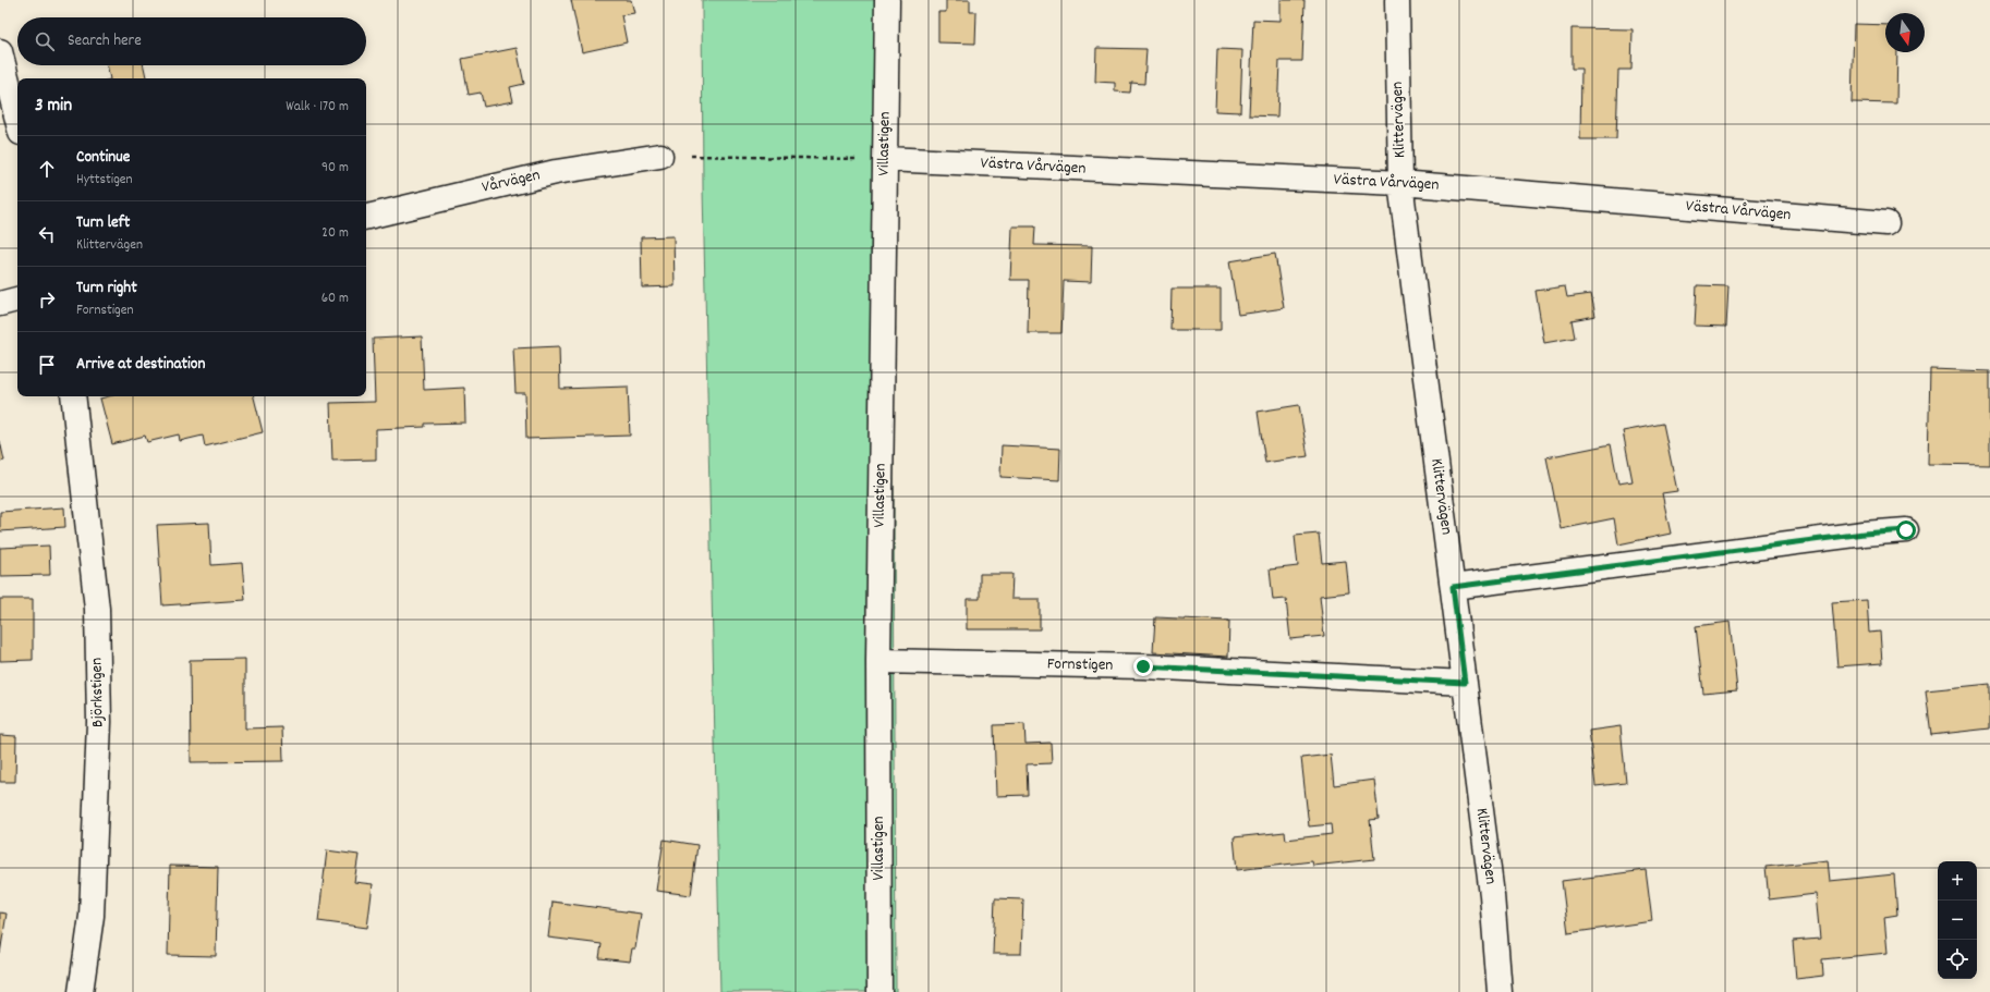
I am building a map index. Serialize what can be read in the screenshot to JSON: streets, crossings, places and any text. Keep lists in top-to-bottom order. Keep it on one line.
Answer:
{"streets":{"street":["Klittervägen","Villastigen","Västra Vårvägen","Vårvägen","Fornstigen","Björkstigen"]},"crossings":[["Klittervägen","Västra Vårvägen"],["Klittervägen","Fornstigen"],["Villastigen","Västra Vårvägen"],["Villastigen","Fornstigen"]],"north":"bottom","page":{"search":"Search here","heading":["3 min","Walk · 170 m"],"list":[["Continue","Hyttstigen","90 m"],["Turn left","Klittervägen","20 m"],["Turn right","Fornstigen","60 m"],"Arrive at destination"],"map_buttons":["+","−"]}}
